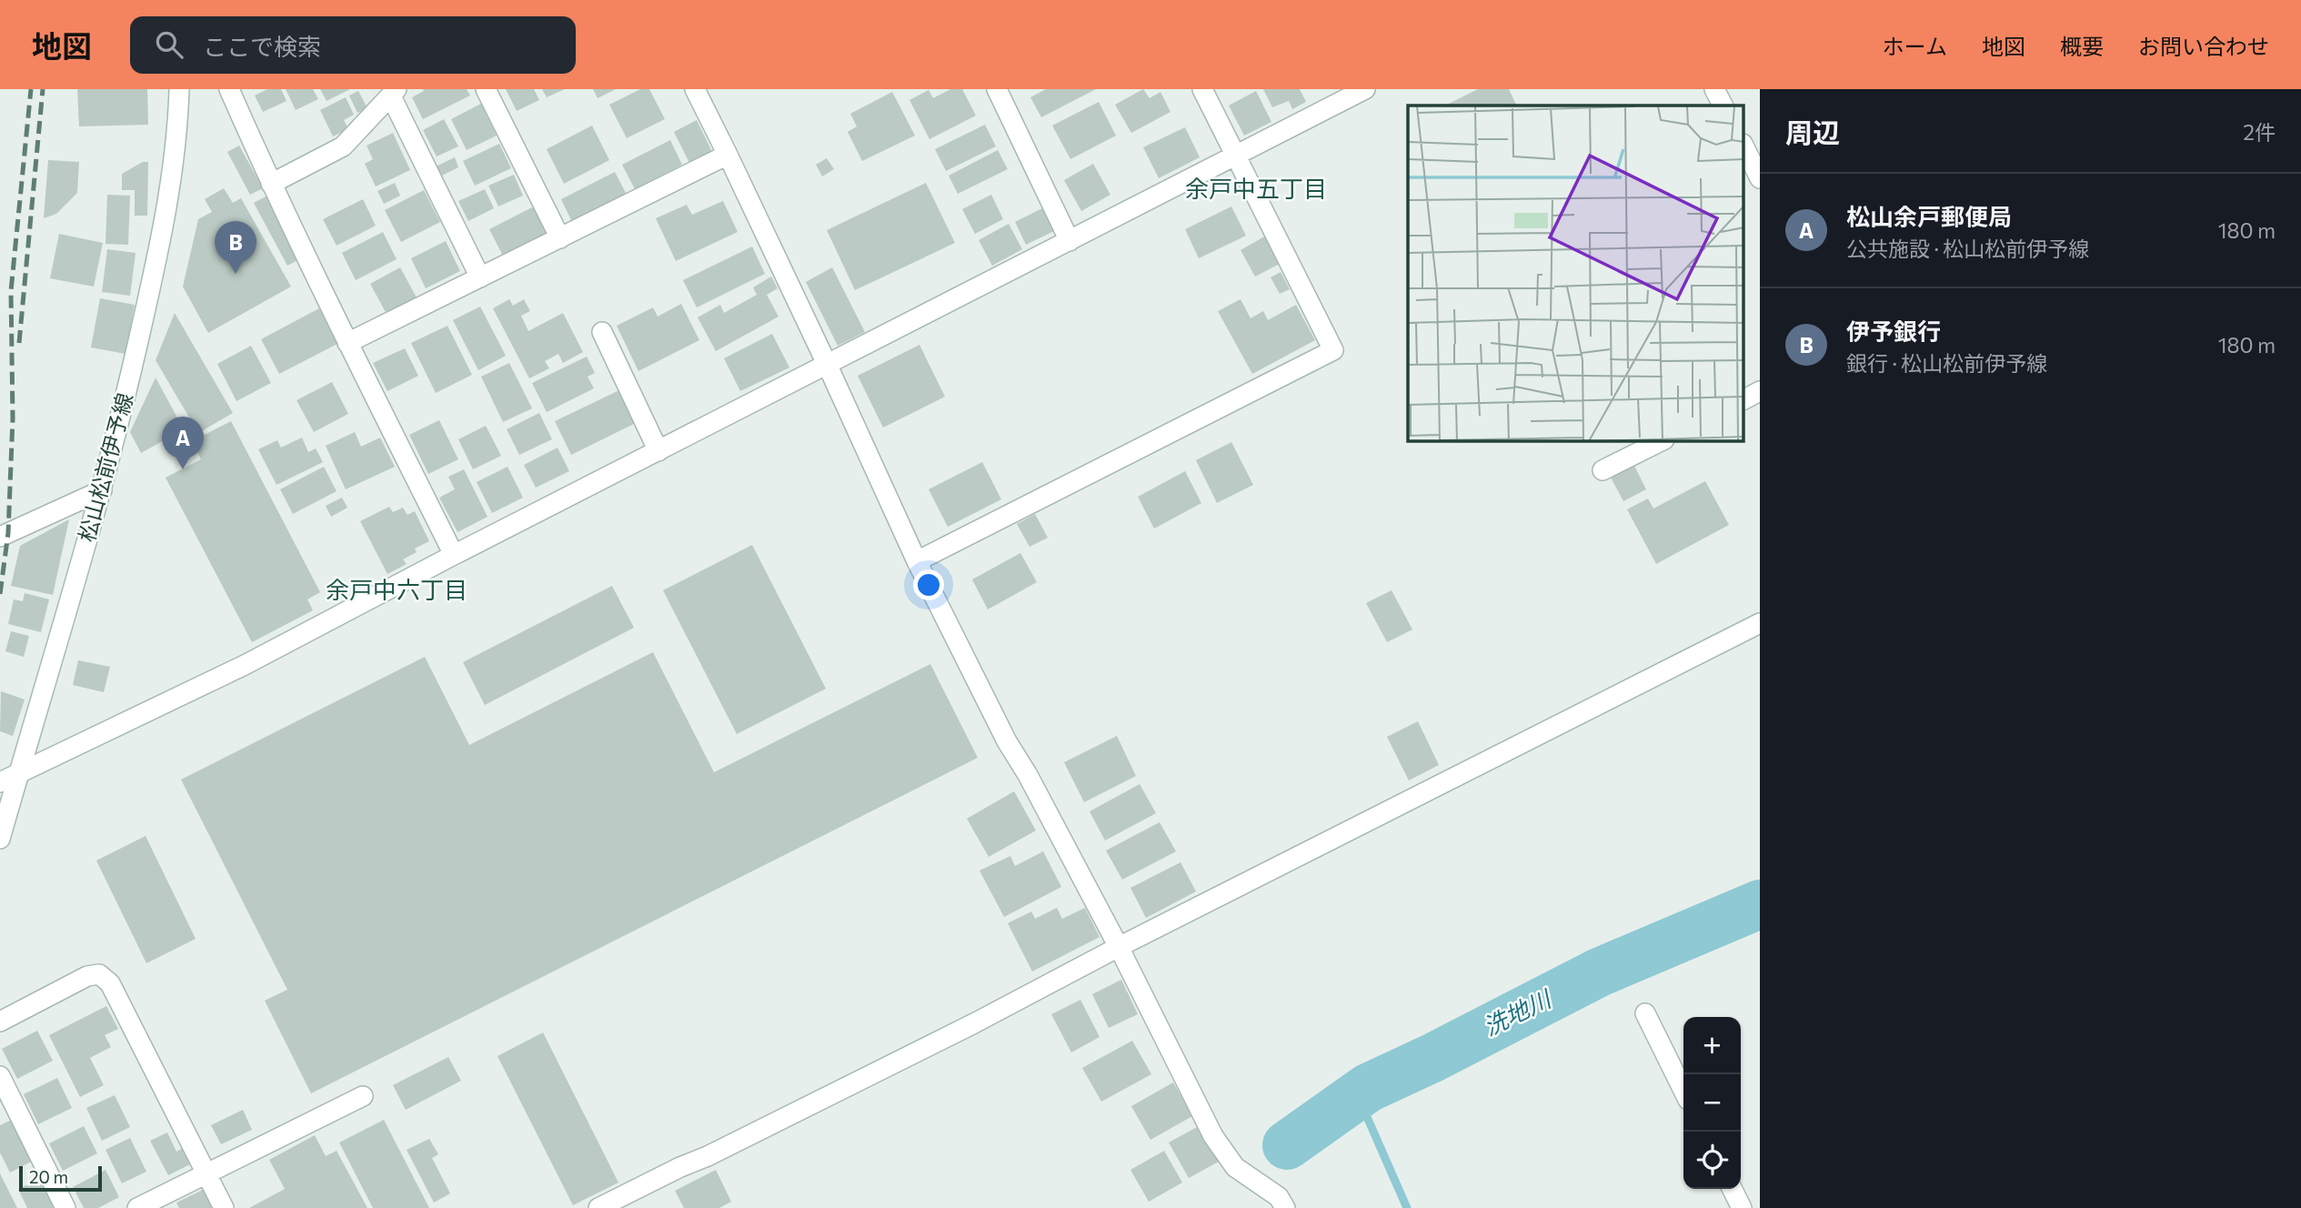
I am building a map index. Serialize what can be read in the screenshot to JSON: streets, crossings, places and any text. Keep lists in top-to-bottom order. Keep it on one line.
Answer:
{"streets":{"street":["松山松前伊予線"]},"districts":["余戸中五丁目","余戸中六丁目"],"water":["洗地川"],"scale_bar":"20 m","page":{"header":"地図","search":"ここで検索","nav":["ホーム","地図","概要","お問い合わせ"],"heading":["周辺","2件"],"list":[{"mark":"A","name":"松山余戸郵便局","note":"公共施設 · 松山松前伊予線","value":"180 m"},{"mark":"B","name":"伊予銀行","note":"銀行 · 松山松前伊予線","value":"180 m"}],"pins":["B","A"],"map_buttons":["+","−"],"scale":"20 m"}}
